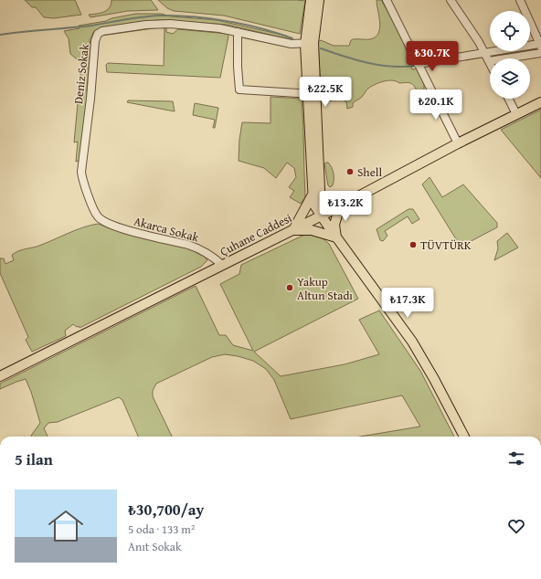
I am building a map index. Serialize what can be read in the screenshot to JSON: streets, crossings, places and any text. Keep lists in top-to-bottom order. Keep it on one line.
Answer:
{"streets":{"main road":["Çuhane Caddesi"],"street":["Deniz Sokak","Akarca Sokak"]},"crossings":[["Deniz Sokak","Akarca Sokak"],["Akarca Sokak","Çuhane Caddesi"]],"places":["Shell","TÜVTÜRK","Yakup Altun Stadı"],"page":{"price":["₺30.7K","₺22.5K","₺20.1K","₺13.2K","₺17.3K"],"heading":"5 ilan","list":[{"name":"₺30,700/ay","note":"5 oda · 133 m² · Anıt Sokak"}]}}
